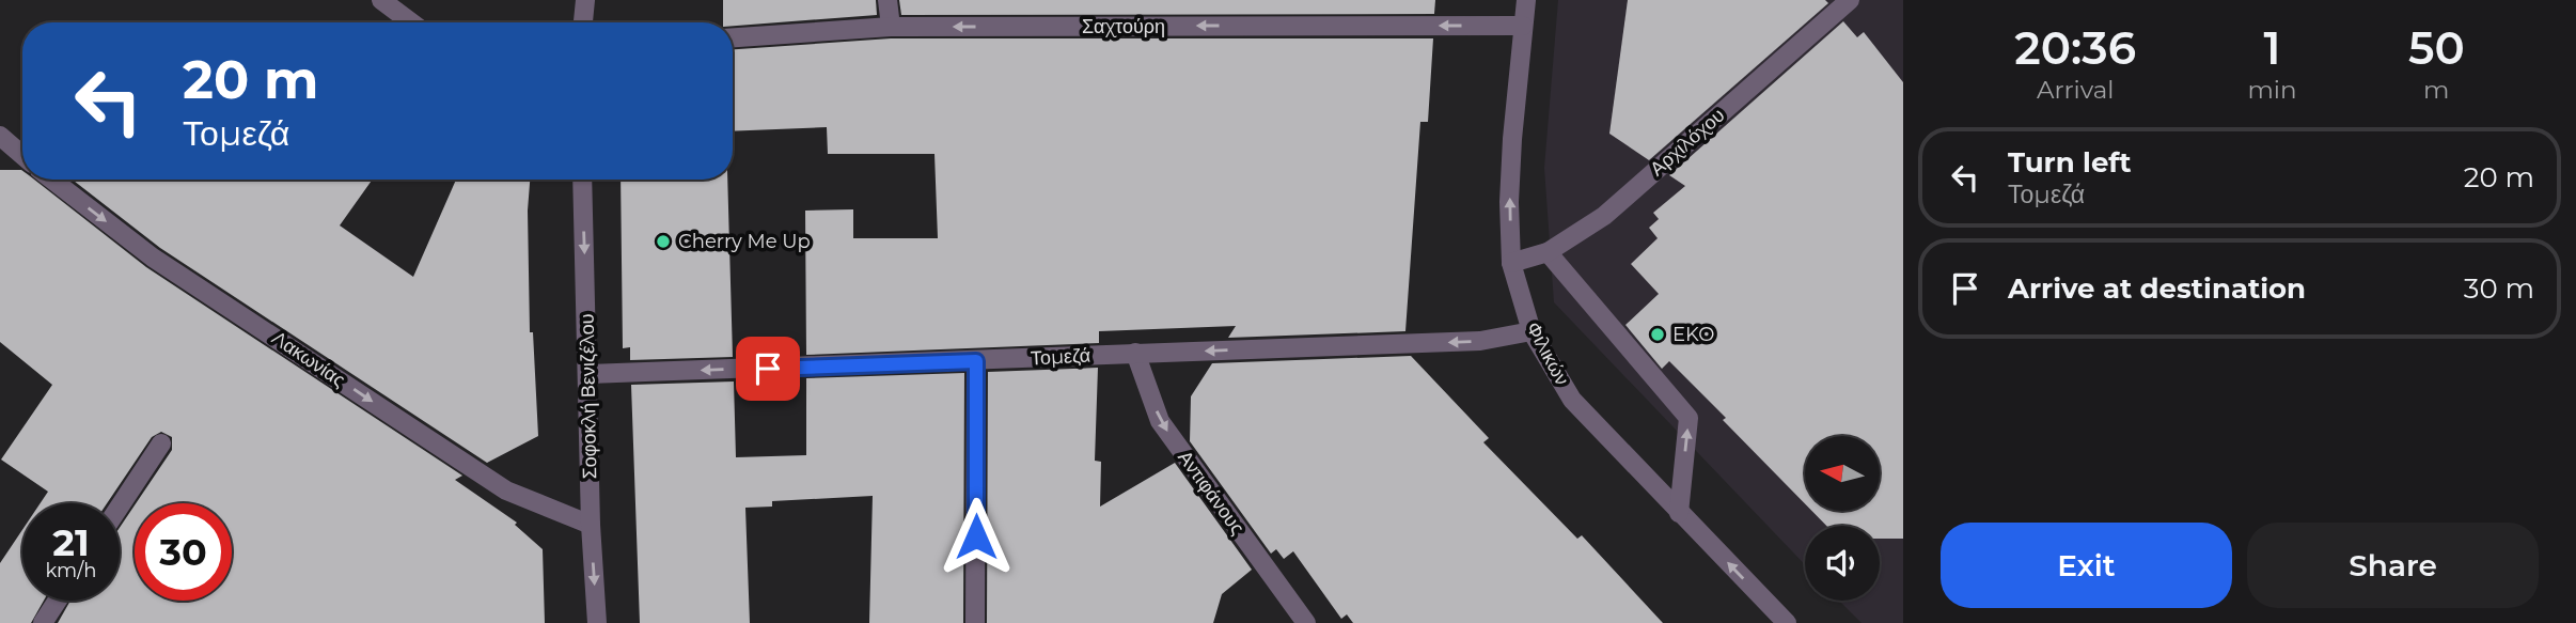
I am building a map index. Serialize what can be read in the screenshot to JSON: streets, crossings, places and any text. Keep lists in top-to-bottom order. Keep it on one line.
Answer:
{"streets":{"street":["Σαχτούρη","Αρχιλόχου","Φιλικών","Τομεζά","Λακωνίας","Σοφοκλή Βενιζέλου","Αντιφάνους"]},"crossings":[["Σαχτούρη","Φιλικών"],["Αρχιλόχου","Φιλικών"],["Φιλικών","Τομεζά"],["Τομεζά","Σοφοκλή Βενιζέλου"],["Τομεζά","Αντιφάνους"],["Λακωνίας","Σοφοκλή Βενιζέλου"]],"one_way":["Σαχτούρη","Φιλικών","Τομεζά","Λακωνίας","Σοφοκλή Βενιζέλου","Αντιφάνους"],"places":["Cherry Me Up","EKO"],"north":"left","page":{"eta":["20:36","Arrival","1","min","50","m"],"turn":["20 m","Τομεζά"],"list":[{"name":"Turn left","note":"Τομεζά","value":"20 m"},{"name":"Arrive at destination","value":"30 m"}],"speed":"21 km/h","limit":"30","buttons":["Exit","Share"]}}
